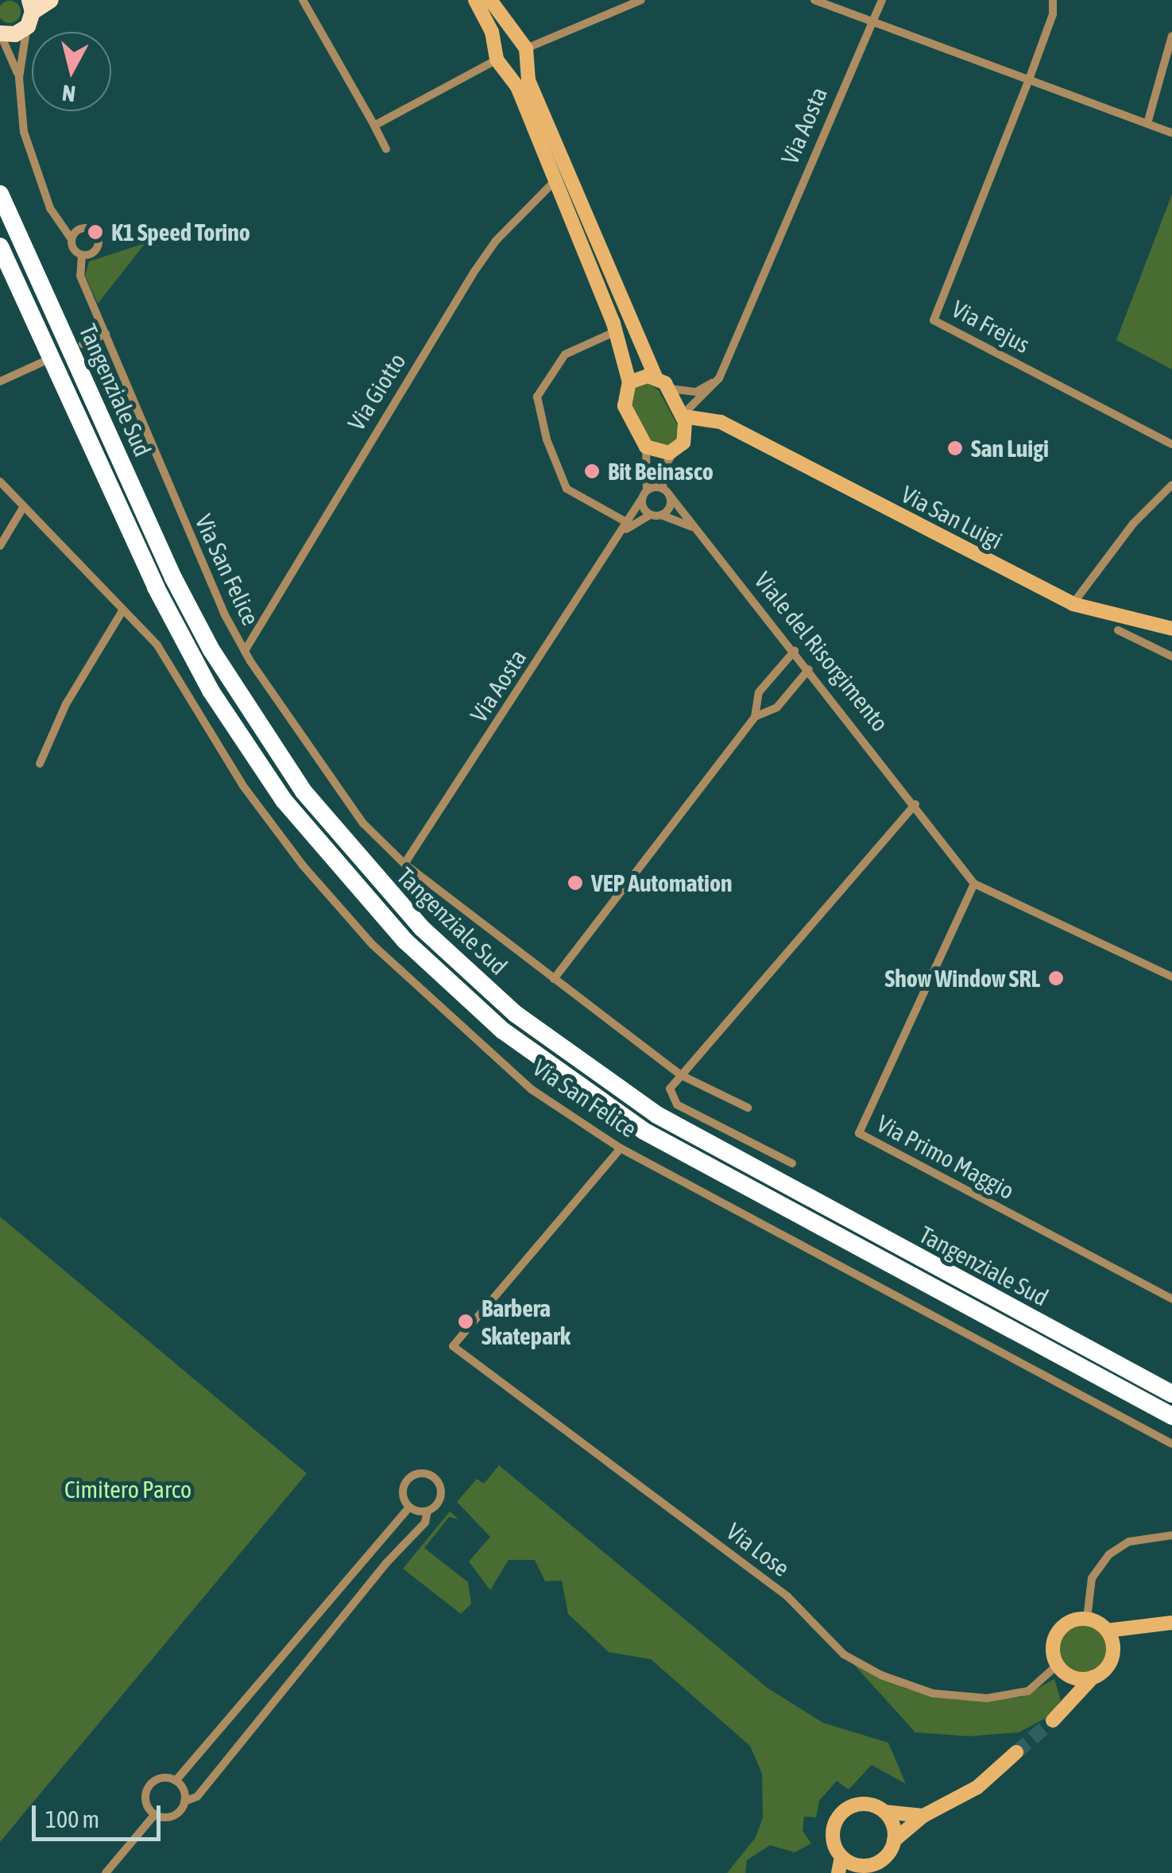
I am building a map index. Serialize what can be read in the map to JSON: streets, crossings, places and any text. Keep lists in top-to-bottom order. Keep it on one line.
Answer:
{"streets":{"highway":["Tangenziale Sud"],"street":["Via Aosta","Via Frejus","Via Giotto","Via San Luigi","Via San Felice","Viale del Risorgimento","Via Primo Maggio","Via Lose"]},"crossings":[["Via Aosta","Via San Luigi"],["Via Aosta","Via San Felice"],["Via Giotto","Via San Felice"],["Via San Felice","Via Lose"]],"parks":["Cimitero Parco"],"places":["K1 Speed Torino","San Luigi","Bit Beinasco","VEP Automation","Show Window SRL","Barbera Skatepark"],"scale_bar":"100 m","north":"bottom"}
